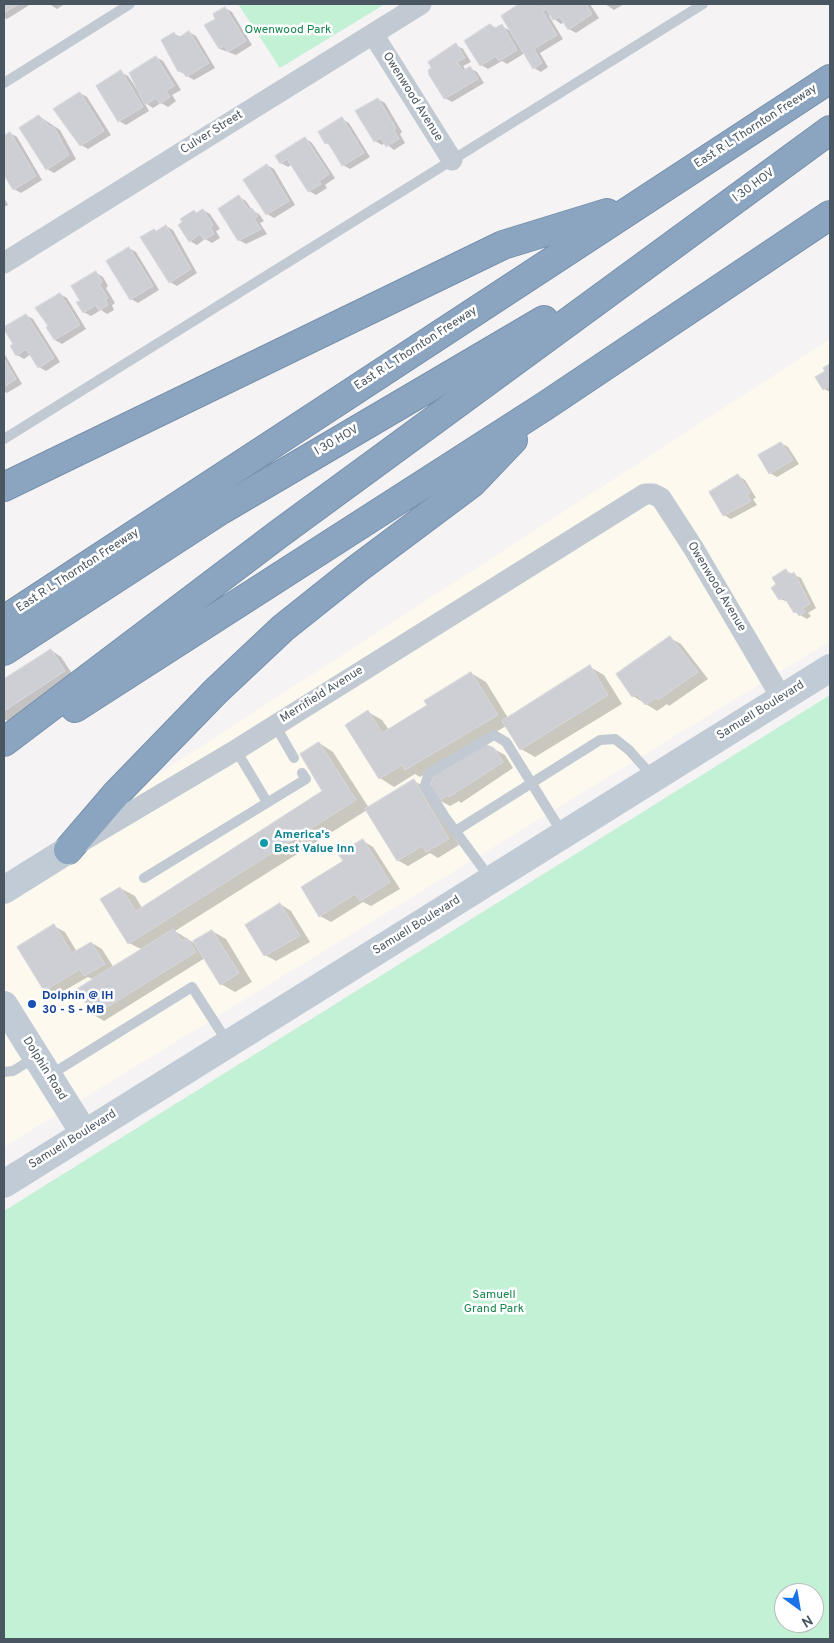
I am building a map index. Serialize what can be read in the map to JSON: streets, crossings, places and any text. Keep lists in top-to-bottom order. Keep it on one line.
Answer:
{"streets":{"highway":["East R L Thornton Freeway","I 30 HOV"],"main road":["Merrifield Avenue","Samuell Boulevard","Dolphin Road"],"street":["Owenwood Avenue","Culver Street"]},"crossings":[["Owenwood Avenue","Culver Street"],["Owenwood Avenue","Merrifield Avenue"],["Owenwood Avenue","Samuell Boulevard"],["Samuell Boulevard","Dolphin Road"]],"parks":["Owenwood Park","Samuell Grand Park"],"places":["America's Best Value Inn","Dolphin @ IH 30 - S - MB"],"north":"bottom right"}
